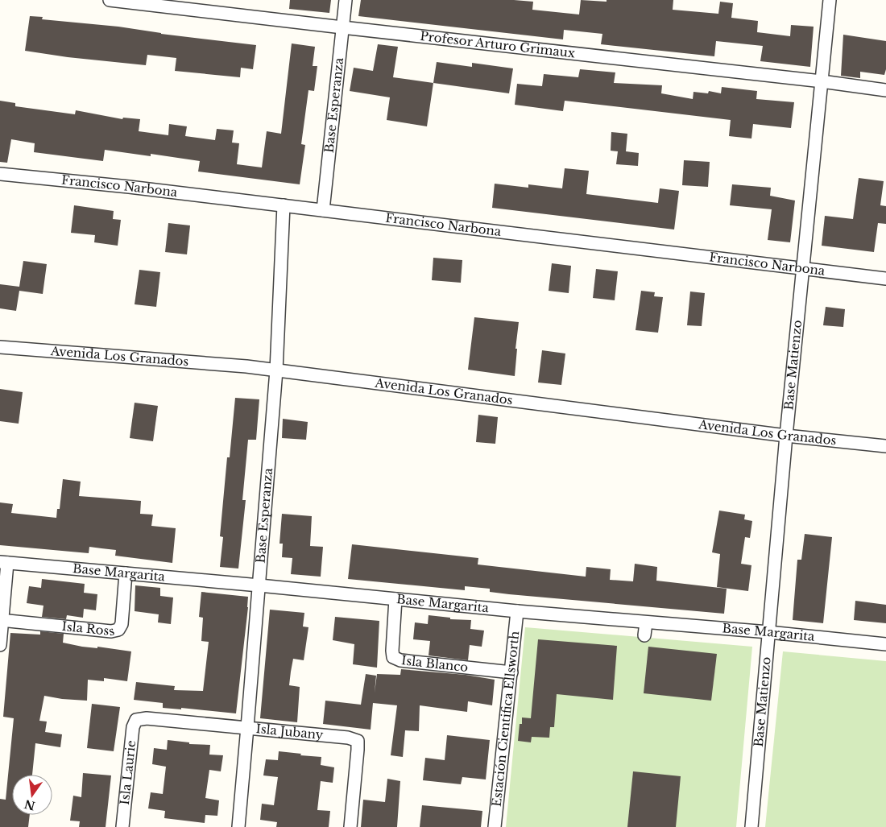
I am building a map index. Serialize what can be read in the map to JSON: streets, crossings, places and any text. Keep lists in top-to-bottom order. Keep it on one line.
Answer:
{"streets":{"street":["Profesor Arturo Grimaux","Base Esperanza","Francisco Narbona","Avenida Los Granados","Base Matienzo","Base Margarita","Isla Ross","Isla Blanco","Estación Cientifica Ellsworth","Isla Jubany","Isla Laurie"]},"crossings":[["Profesor Arturo Grimaux","Base Esperanza"],["Profesor Arturo Grimaux","Base Matienzo"],["Base Esperanza","Francisco Narbona"],["Base Esperanza","Avenida Los Granados"],["Base Esperanza","Base Margarita"],["Base Esperanza","Isla Jubany"],["Francisco Narbona","Base Matienzo"],["Avenida Los Granados","Base Matienzo"],["Base Matienzo","Base Margarita"],["Base Margarita","Isla Ross"],["Base Margarita","Isla Blanco"],["Base Margarita","Estación Cientifica Ellsworth"],["Isla Blanco","Estación Cientifica Ellsworth"],["Isla Jubany","Isla Laurie"]],"north":"bottom"}
